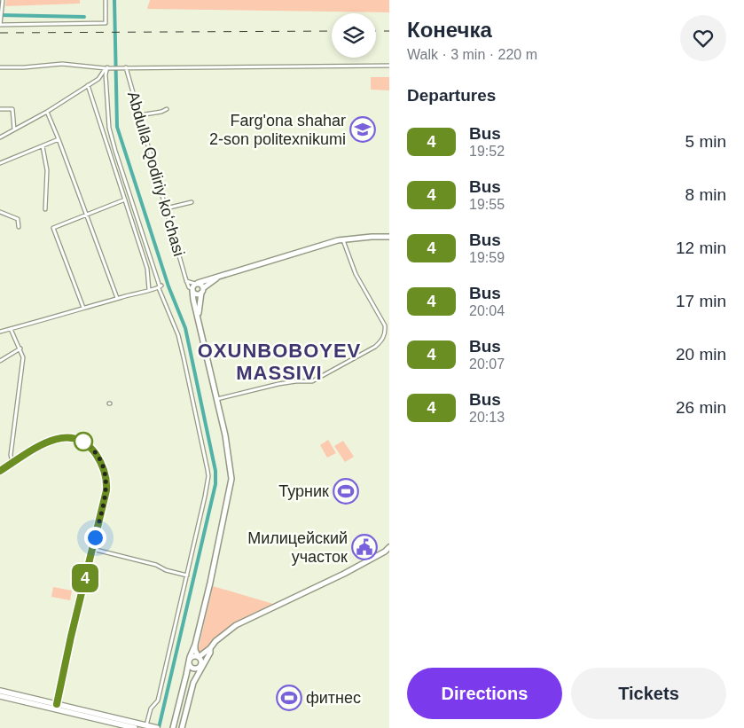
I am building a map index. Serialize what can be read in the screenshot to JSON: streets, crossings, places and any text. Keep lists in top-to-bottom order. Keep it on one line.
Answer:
{"streets":{"street":["Abdulla Qodiriy koʻchasi"]},"districts":["OXUNBOBOYEV MASSIVI"],"places":{"school or university":["Farg'ona shahar 2-son politexnikumi"],"sports":["Турник","фитнес"],"public building":["Милицейский участок"]},"lines":["bus line 4"],"page":{"on_map":"4","heading":[["Конечка","Walk · 3 min · 220 m"],"Departures"],"list":[{"mark":"4","name":"Bus","note":"19:52","value":"5 min"},{"mark":"4","name":"Bus","note":"19:55","value":"8 min"},{"mark":"4","name":"Bus","note":"19:59","value":"12 min"},{"mark":"4","name":"Bus","note":"20:04","value":"17 min"},{"mark":"4","name":"Bus","note":"20:07","value":"20 min"},{"mark":"4","name":"Bus","note":"20:13","value":"26 min"}],"buttons":["Directions","Tickets"]}}
